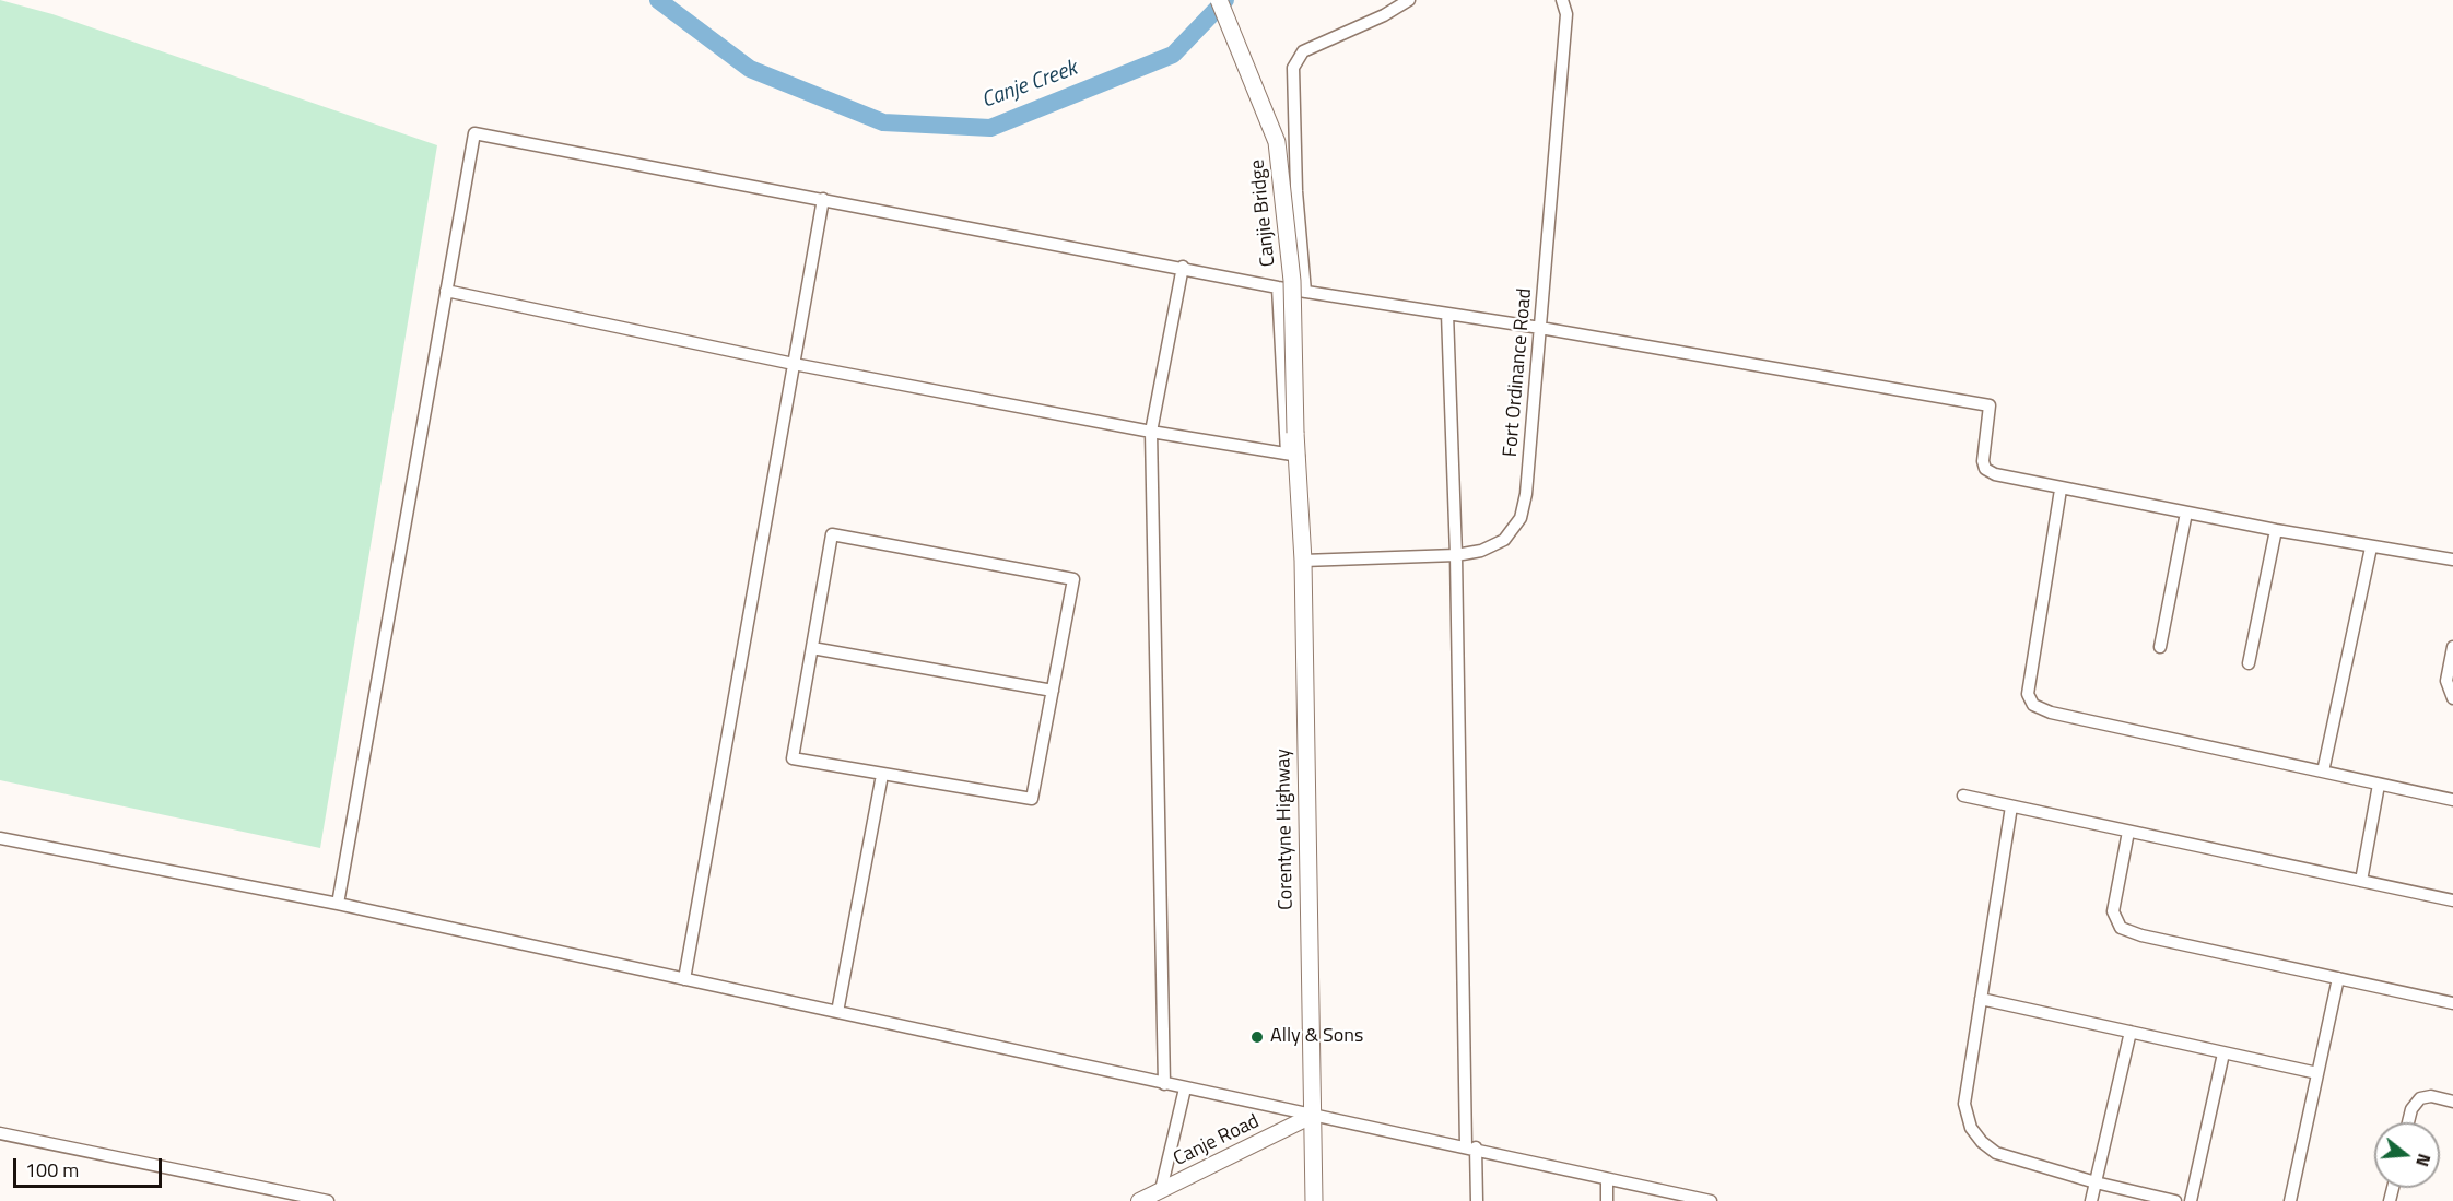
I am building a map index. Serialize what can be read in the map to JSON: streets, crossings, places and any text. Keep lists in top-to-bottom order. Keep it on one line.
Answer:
{"streets":{"main road":["Canjie Bridge","Corentyne Highway"],"street":["Fort Ordinance Road","Canje Road"]},"crossings":[["Canjie Bridge","Corentyne Highway"],["Fort Ordinance Road","Corentyne Highway"],["Corentyne Highway","Canje Road"]],"water":["Canje Creek"],"places":["Ally & Sons"],"scale_bar":"100 m","north":"right"}
